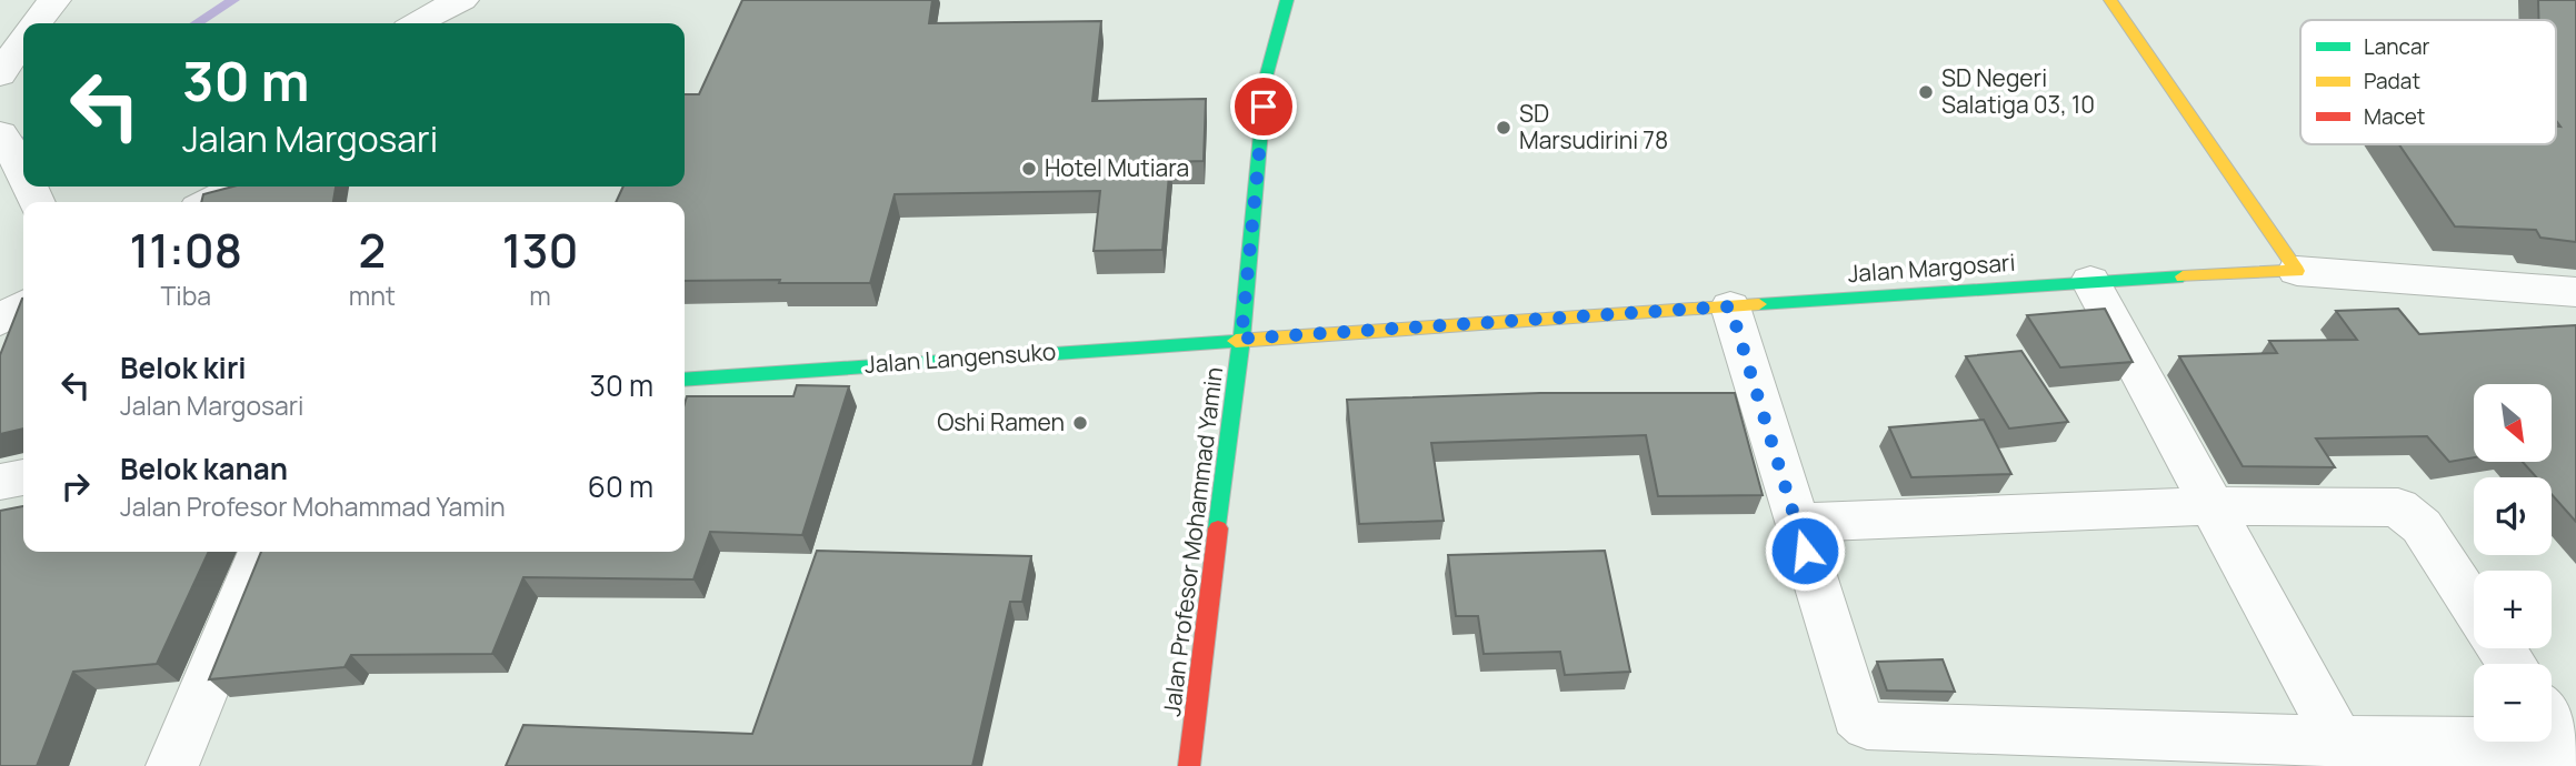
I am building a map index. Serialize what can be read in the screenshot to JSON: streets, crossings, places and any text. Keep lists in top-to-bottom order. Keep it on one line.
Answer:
{"streets":{"street":["Jalan Margosari","Jalan Langensuko","Jalan Profesor Mohammad Yamin"]},"crossings":[["Jalan Margosari","Jalan Langensuko"],["Jalan Margosari","Jalan Profesor Mohammad Yamin"],["Jalan Langensuko","Jalan Profesor Mohammad Yamin"]],"places":["SD Negeri Salatiga 03, 10","SD Marsudirini 78","Hotel Mutiara","Oshi Ramen"],"legend":["Lancar","Padat","Macet"],"north":"bottom right","page":{"turn":["30 m","Jalan Margosari"],"eta":["11:08","Tiba","2","mnt","130","m"],"list":[{"name":"Belok kiri","note":"Jalan Margosari","value":"30 m"},{"name":"Belok kanan","note":"Jalan Profesor Mohammad Yamin","value":"60 m"}],"map_buttons":["+","−"]}}
